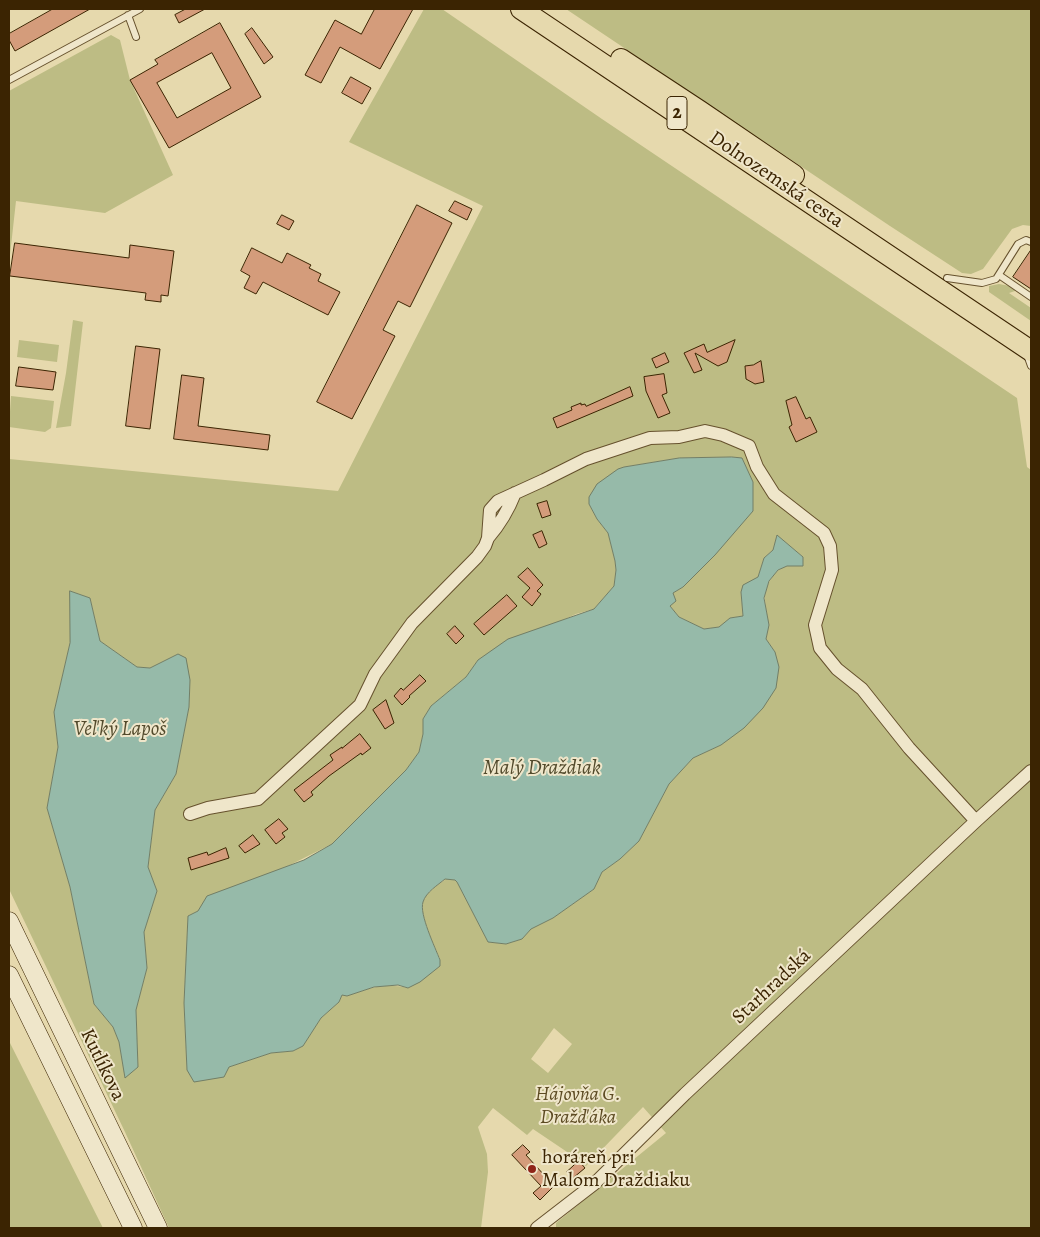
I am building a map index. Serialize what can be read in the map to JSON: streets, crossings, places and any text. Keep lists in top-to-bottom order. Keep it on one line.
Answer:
{"streets":{"main road":["2","Dolnozemská cesta","Kutlíkova"],"street":["Starhradská"]},"water":["Veľký Lapoš","Malý Draždiak"],"parks":["Hájovňa G. Dražďáka"],"places":["horáreň pri Malom Draždiaku"]}
